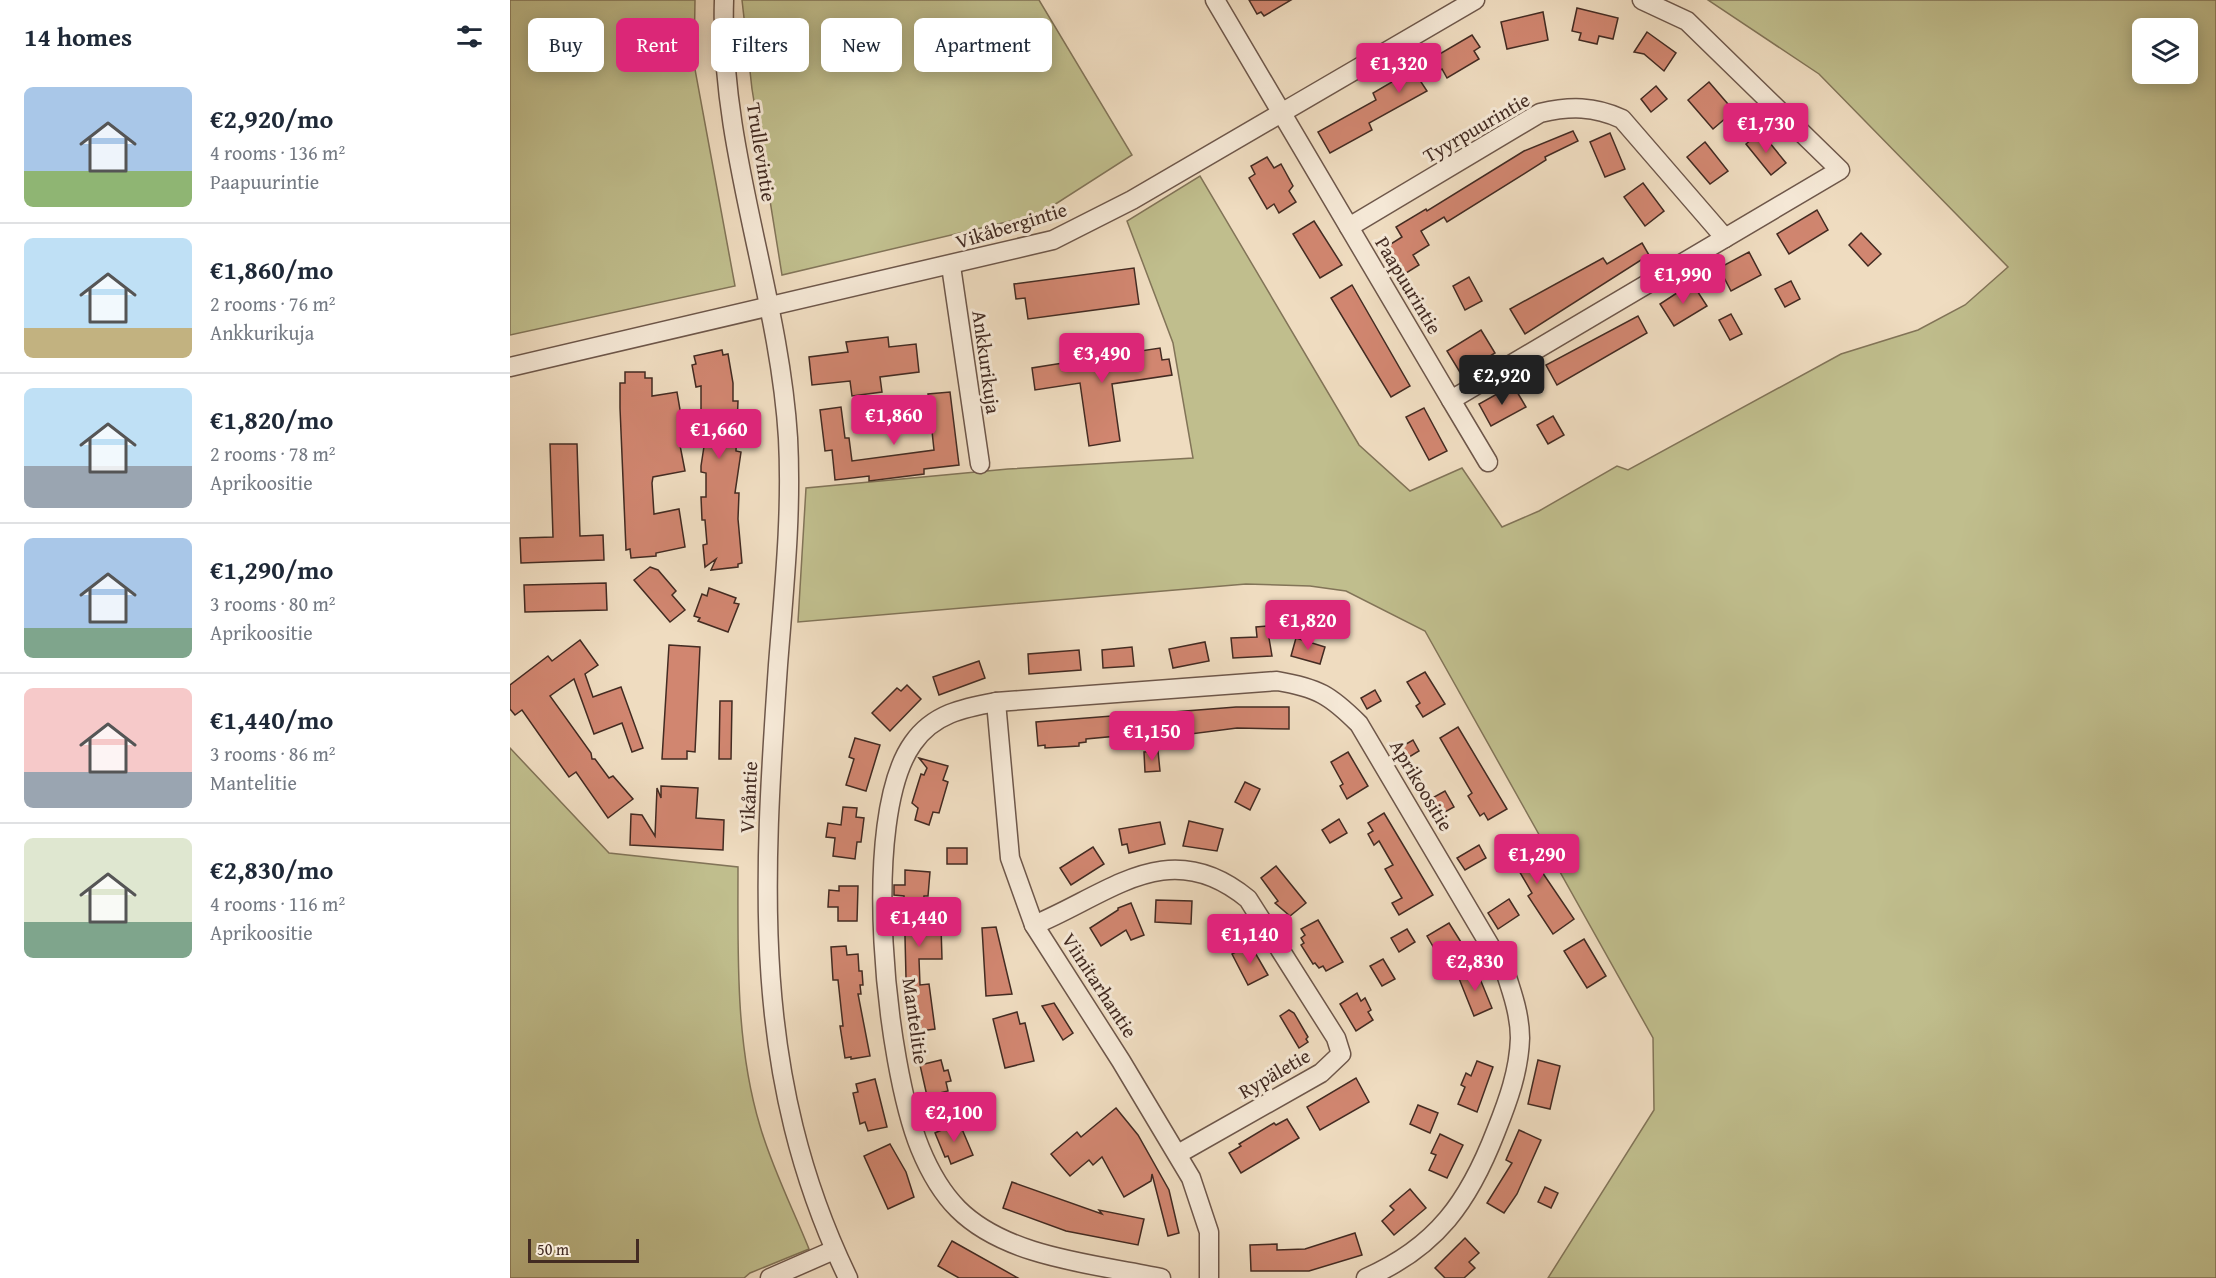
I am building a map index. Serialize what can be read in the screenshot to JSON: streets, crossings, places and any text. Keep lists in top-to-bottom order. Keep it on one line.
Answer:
{"streets":{"street":["Tyyrpuurintie","Trullevintie","Vikåbergintie","Paapuurintie","Ankkurikuja","Aprikoositie","Vikåntie","Viinitarhantie","Mantelitie","Rypäletie"]},"crossings":[["Tyyrpuurintie","Paapuurintie"],["Trullevintie","Vikåbergintie"],["Trullevintie","Vikåntie"],["Vikåbergintie","Paapuurintie"],["Vikåbergintie","Ankkurikuja"],["Vikåbergintie","Vikåntie"],["Aprikoositie","Viinitarhantie"],["Aprikoositie","Mantelitie"],["Viinitarhantie","Mantelitie"],["Viinitarhantie","Rypäletie"]],"scale_bar":"50 m","page":{"heading":"14 homes","chip":["Buy","Rent","Filters","New","Apartment"],"price":["€1,320","€1,730","€1,990","€3,490","€2,920","€1,860","€1,660","€1,820","€1,150","€1,290","€1,440","€1,140","€2,830","€2,100"],"list":[{"name":"€2,920/mo","note":"4 rooms · 136 m² · Paapuurintie"},{"name":"€1,860/mo","note":"2 rooms · 76 m² · Ankkurikuja"},{"name":"€1,820/mo","note":"2 rooms · 78 m² · Aprikoositie"},{"name":"€1,290/mo","note":"3 rooms · 80 m² · Aprikoositie"},{"name":"€1,440/mo","note":"3 rooms · 86 m² · Mantelitie"},{"name":"€2,830/mo","note":"4 rooms · 116 m² · Aprikoositie"}],"scale":"50 m"}}
